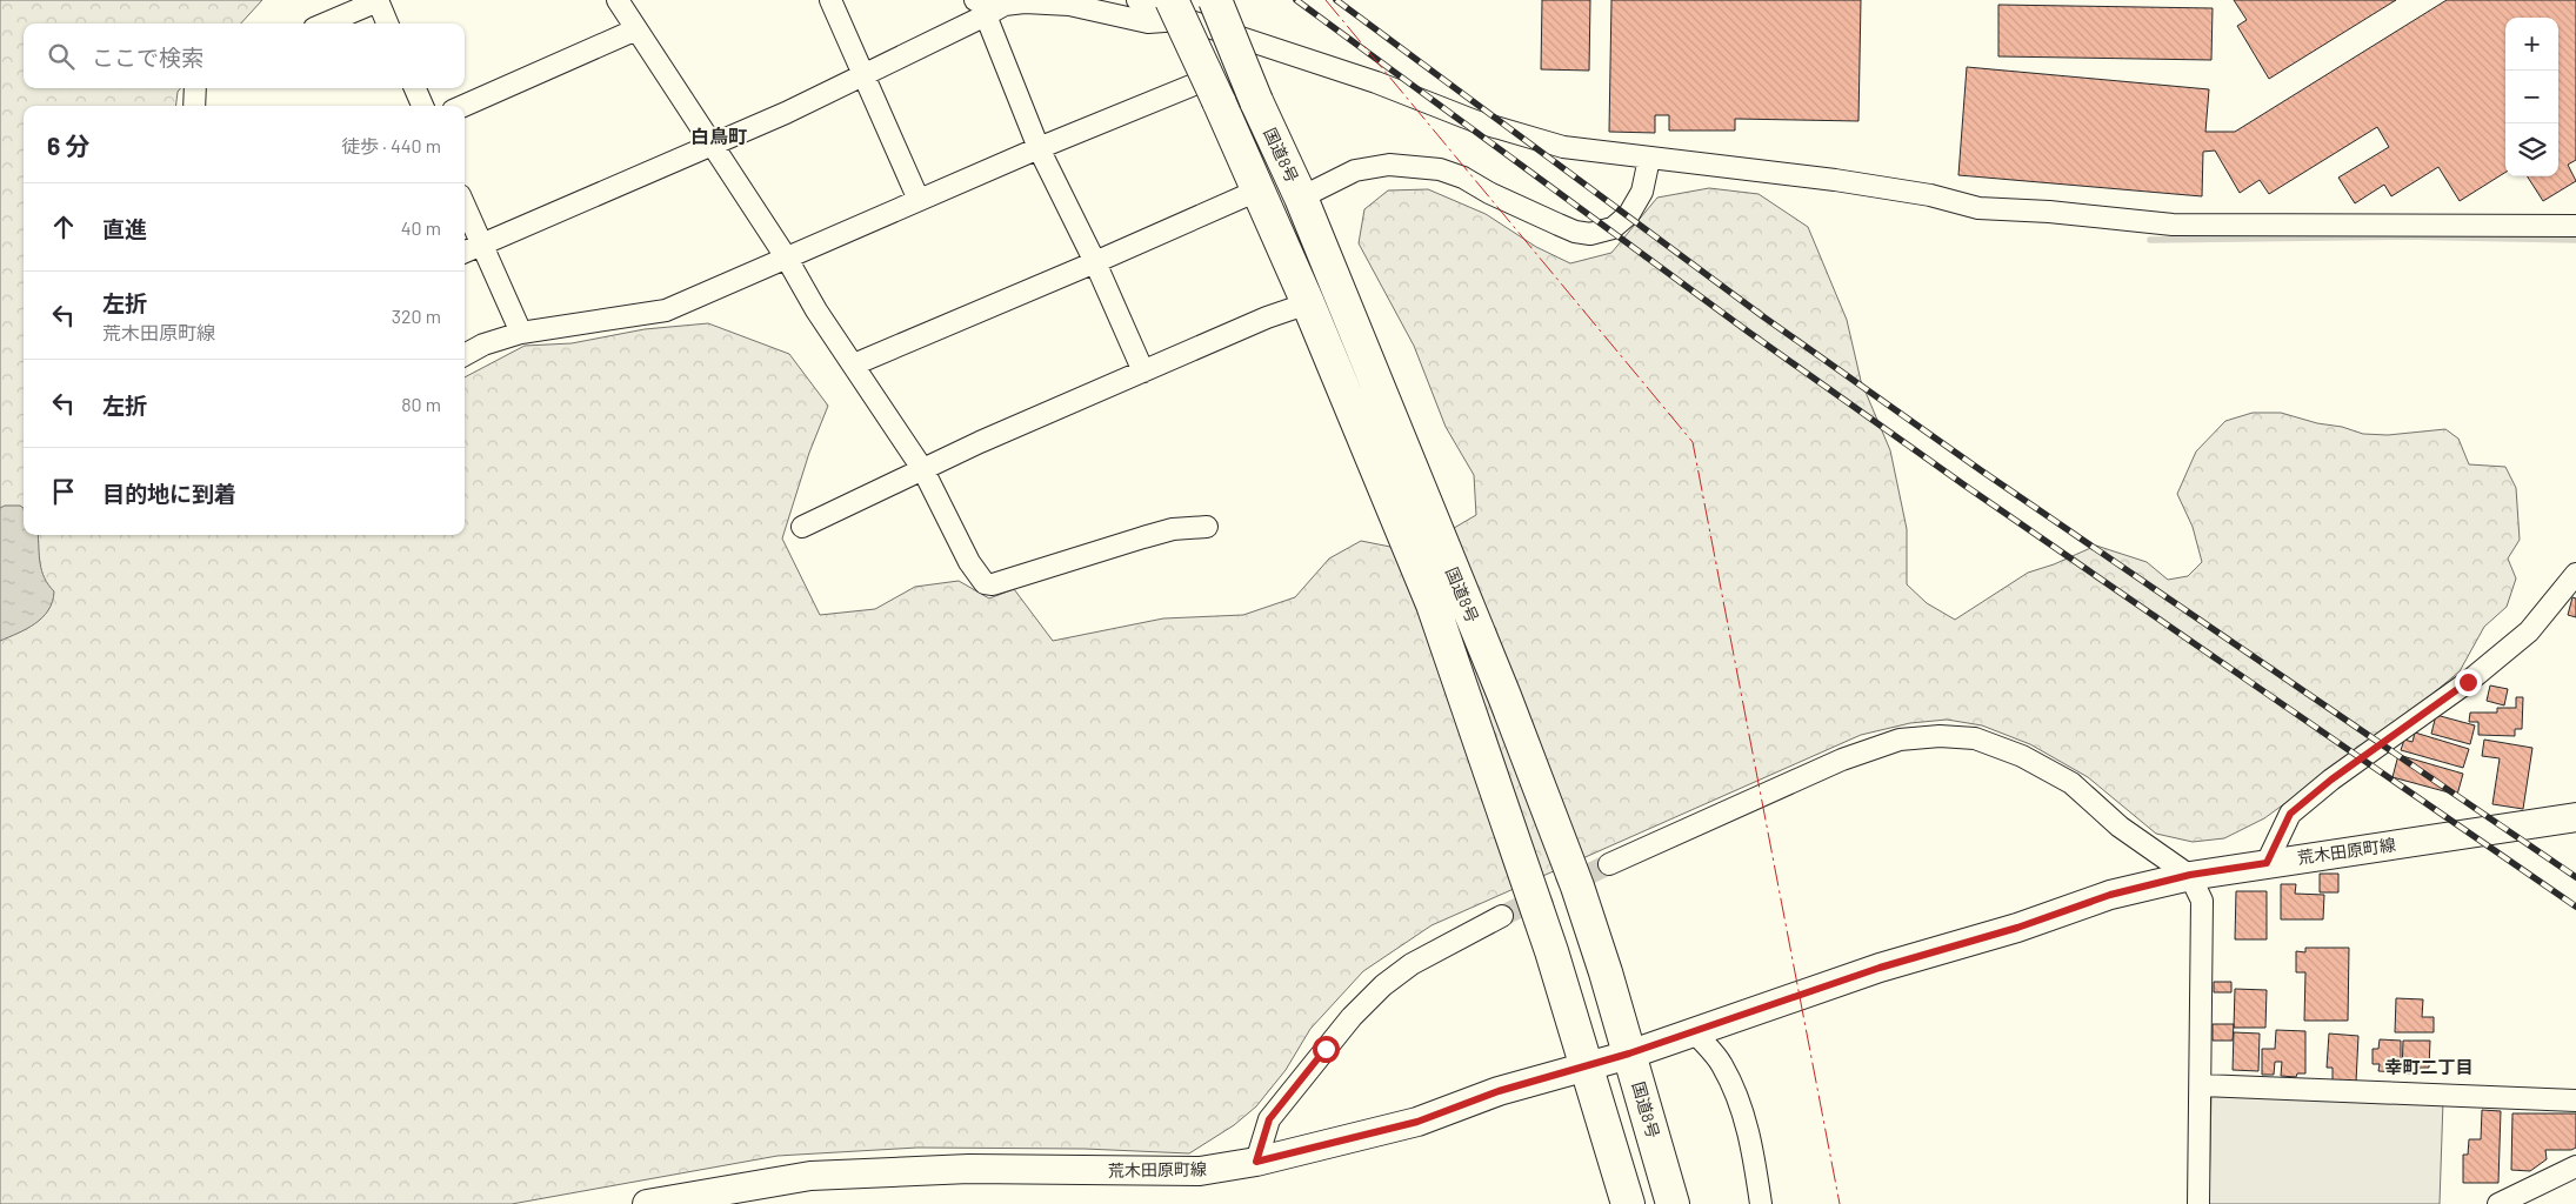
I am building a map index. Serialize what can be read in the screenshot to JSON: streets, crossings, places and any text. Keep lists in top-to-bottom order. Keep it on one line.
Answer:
{"streets":{"highway":["国道8号"],"main road":["荒木田原町線"]},"crossings":[["国道8号","荒木田原町線"]],"districts":["白鳥町","幸町二丁目"],"page":{"map_buttons":["+","−"],"search":"ここで検索","heading":["6 分","徒歩 · 440 m"],"list":[["直進","40 m"],["左折","荒木田原町線","320 m"],["左折","80 m"],"目的地に到着"]}}
